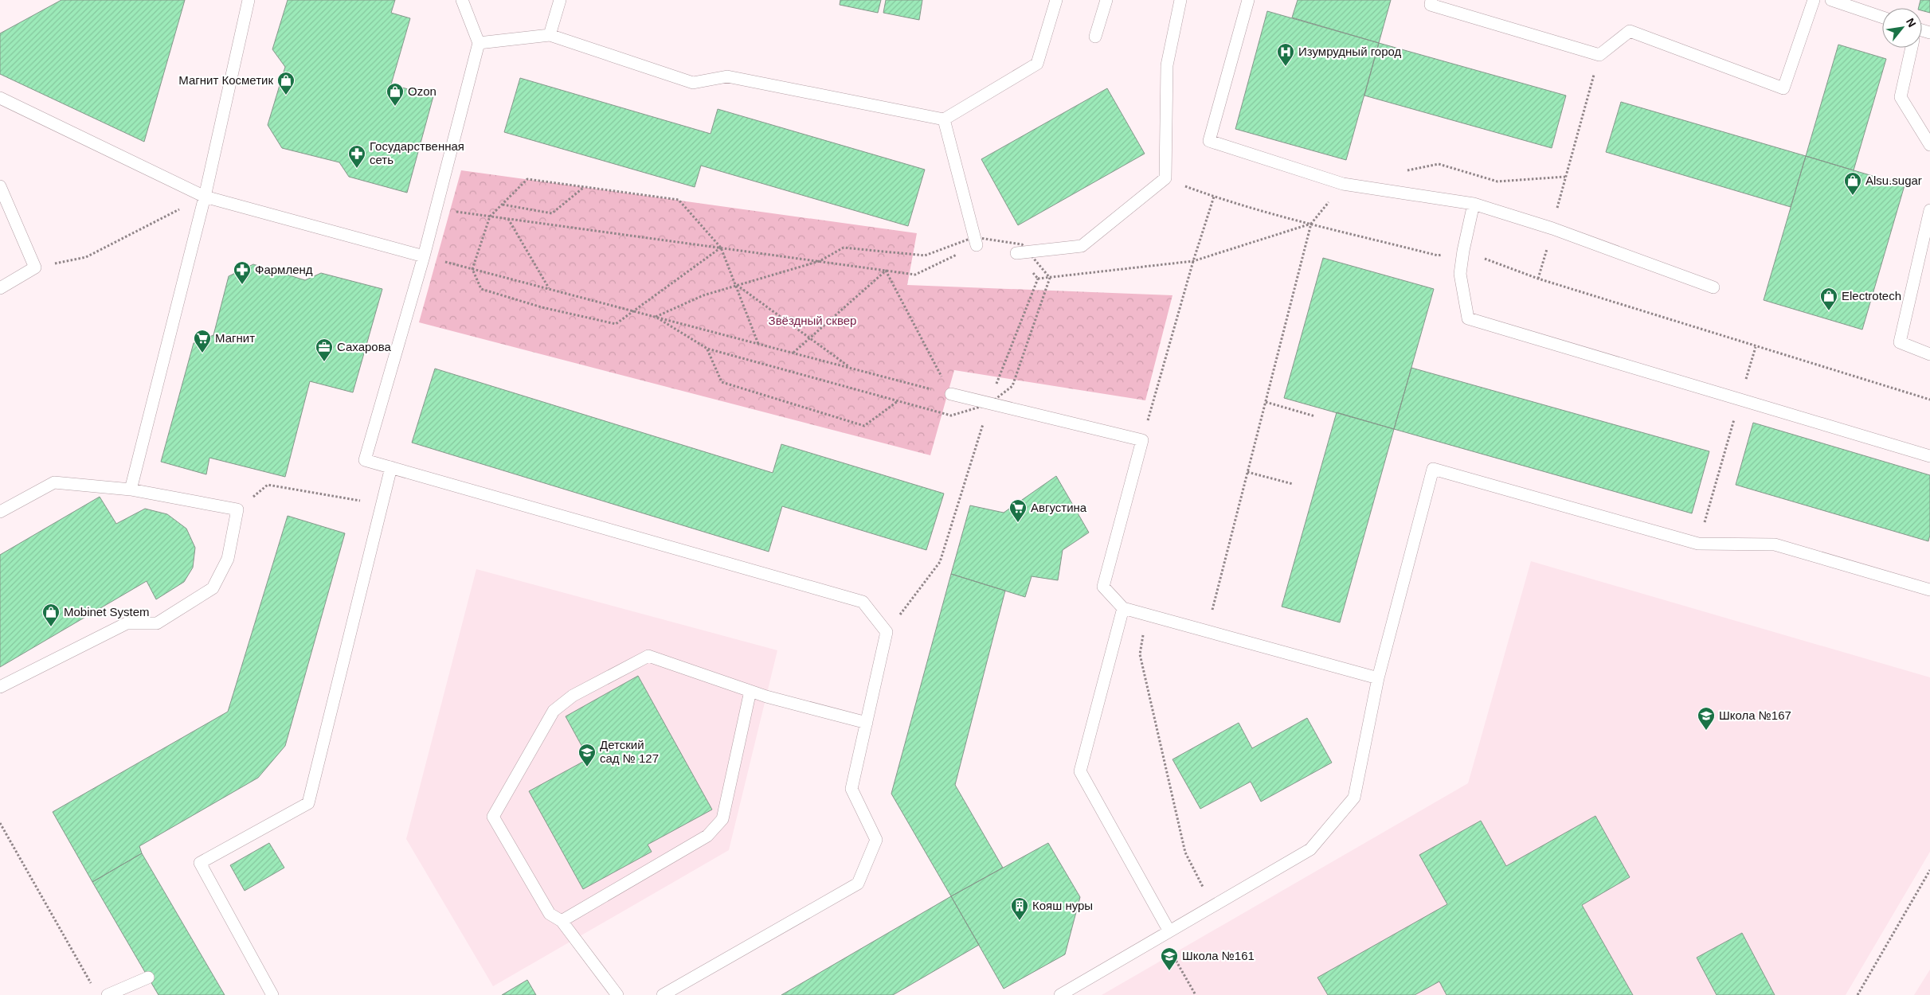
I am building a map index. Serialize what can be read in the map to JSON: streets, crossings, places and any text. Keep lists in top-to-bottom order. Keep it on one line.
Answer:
{"parks":["Звёздный сквер"],"places":{"hospital":["Изумрудный город"],"shop":["Магнит Косметик","Ozon","Alsu.sugar","Electrotech","Mobinet System"],"pharmacy":["Государственная сеть","Фармленд"],"supermarket":["Магнит","Августина"],"office":["Сахарова"],"school or university":["Школа №167","Детский сад № 127","Школа №161"],"building":["Кояш нуры"]},"north":"top right"}
